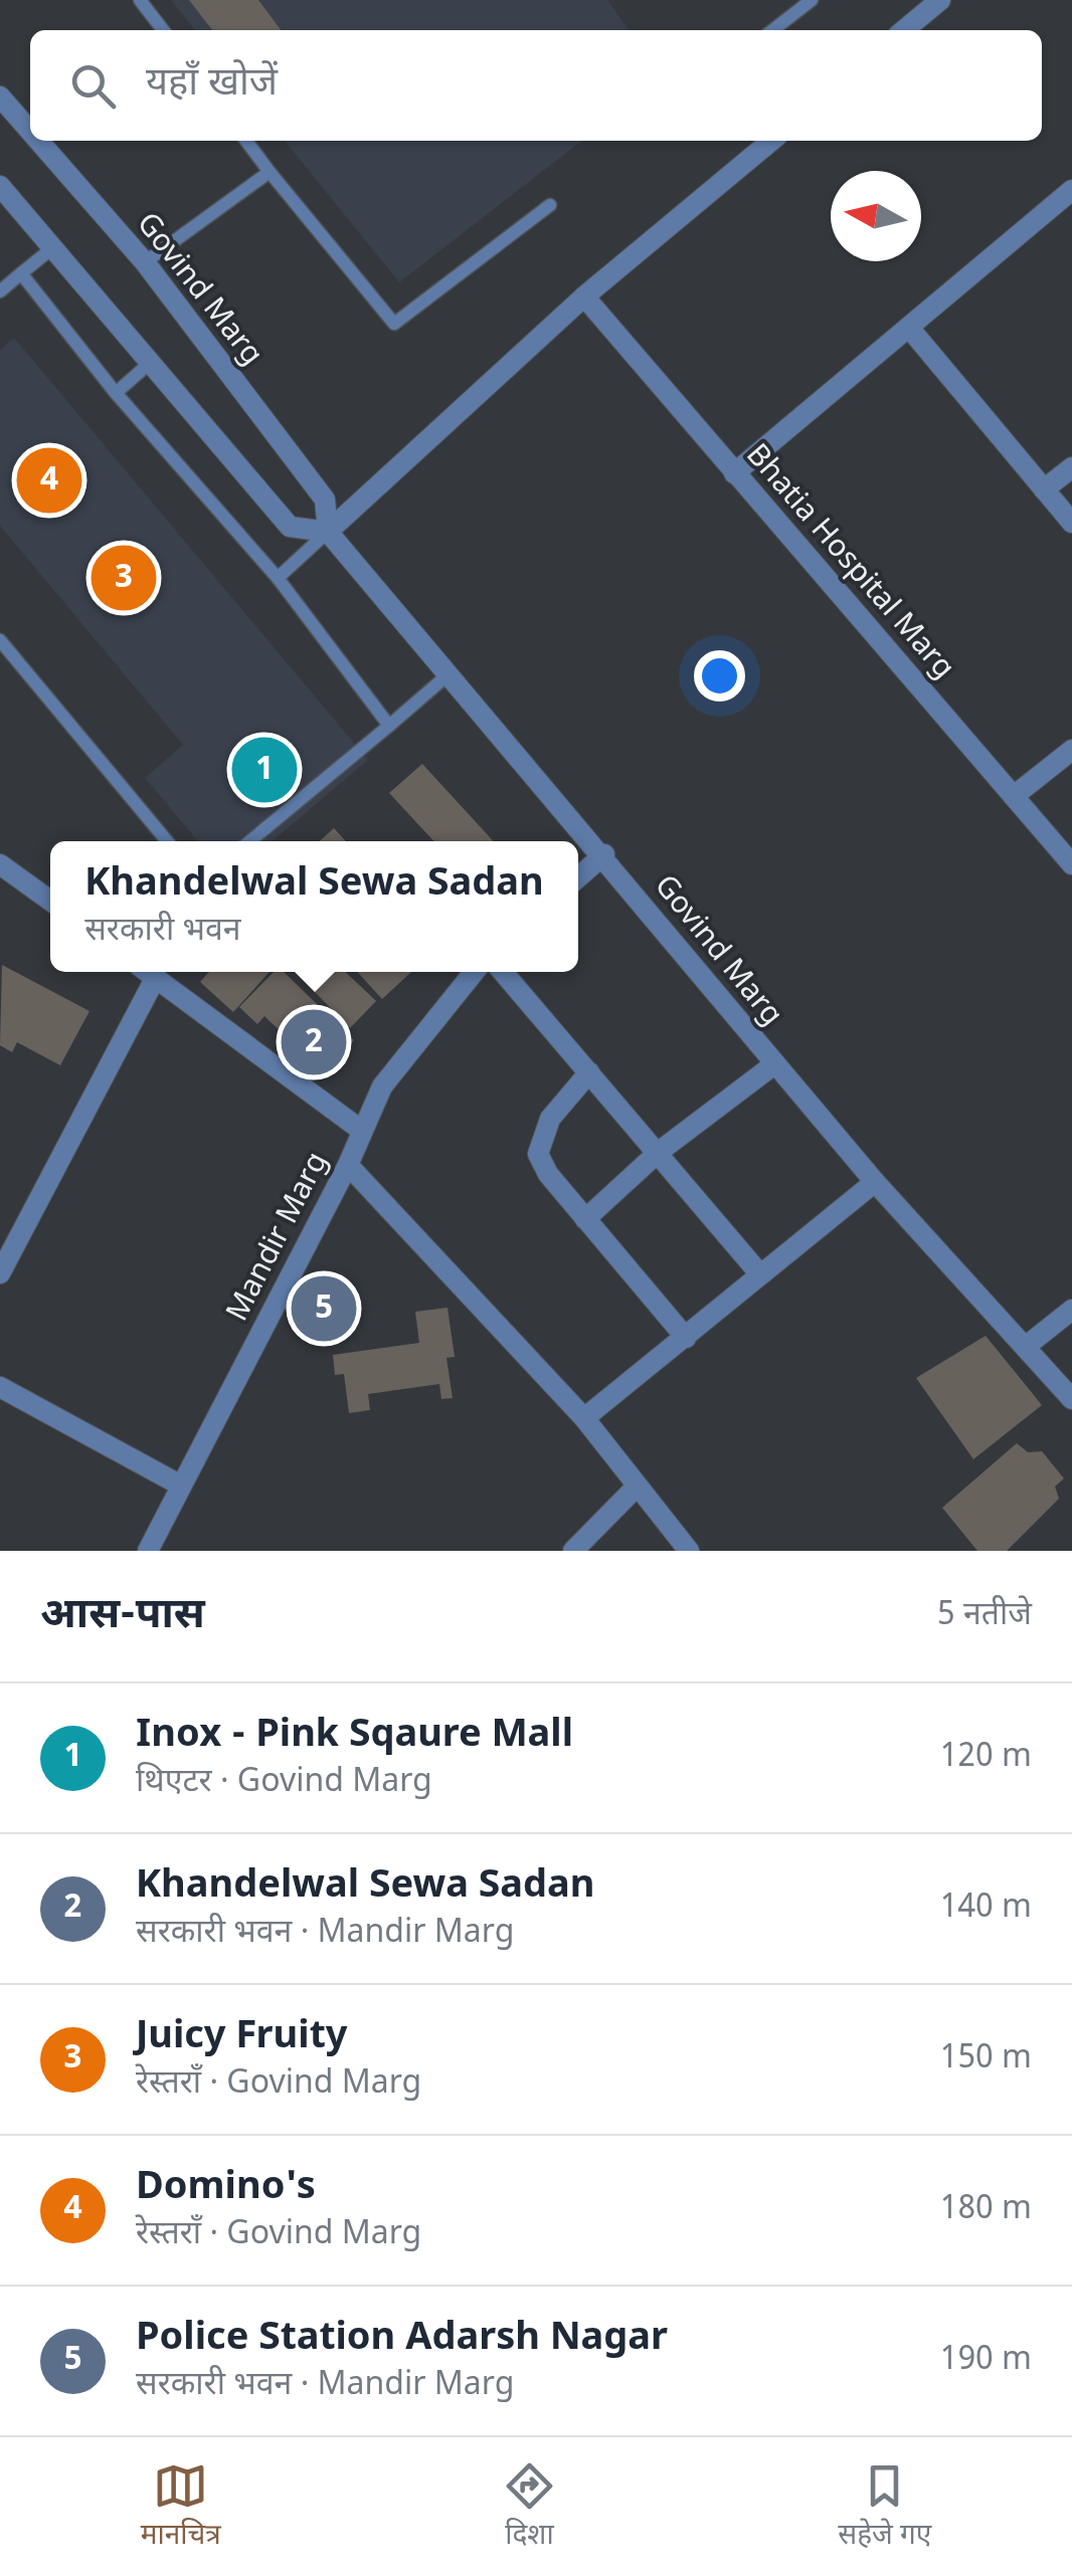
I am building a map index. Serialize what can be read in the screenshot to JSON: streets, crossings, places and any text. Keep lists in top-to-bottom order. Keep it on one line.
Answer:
{"streets":{"street":["Govind Marg","Bhatia Hospital Marg","Mandir Marg"]},"north":"left","page":{"search":"यहाँ खोजें","pins":["4","3","1","2","5"],"popup":["Khandelwal Sewa Sadan","सरकारी भवन"],"heading":["आस-पास","5 नतीजे"],"list":[{"mark":"1","name":"Inox - Pink Sqaure Mall","note":"थिएटर · Govind Marg","value":"120 m"},{"mark":"2","name":"Khandelwal Sewa Sadan","note":"सरकारी भवन · Mandir Marg","value":"140 m"},{"mark":"3","name":"Juicy Fruity","note":"रेस्तराँ · Govind Marg","value":"150 m"},{"mark":"4","name":"Domino's","note":"रेस्तराँ · Govind Marg","value":"180 m"},{"mark":"5","name":"Police Station Adarsh Nagar","note":"सरकारी भवन · Mandir Marg","value":"190 m"}],"nav":["मानचित्र","दिशा","सहेजे गए"]}}
